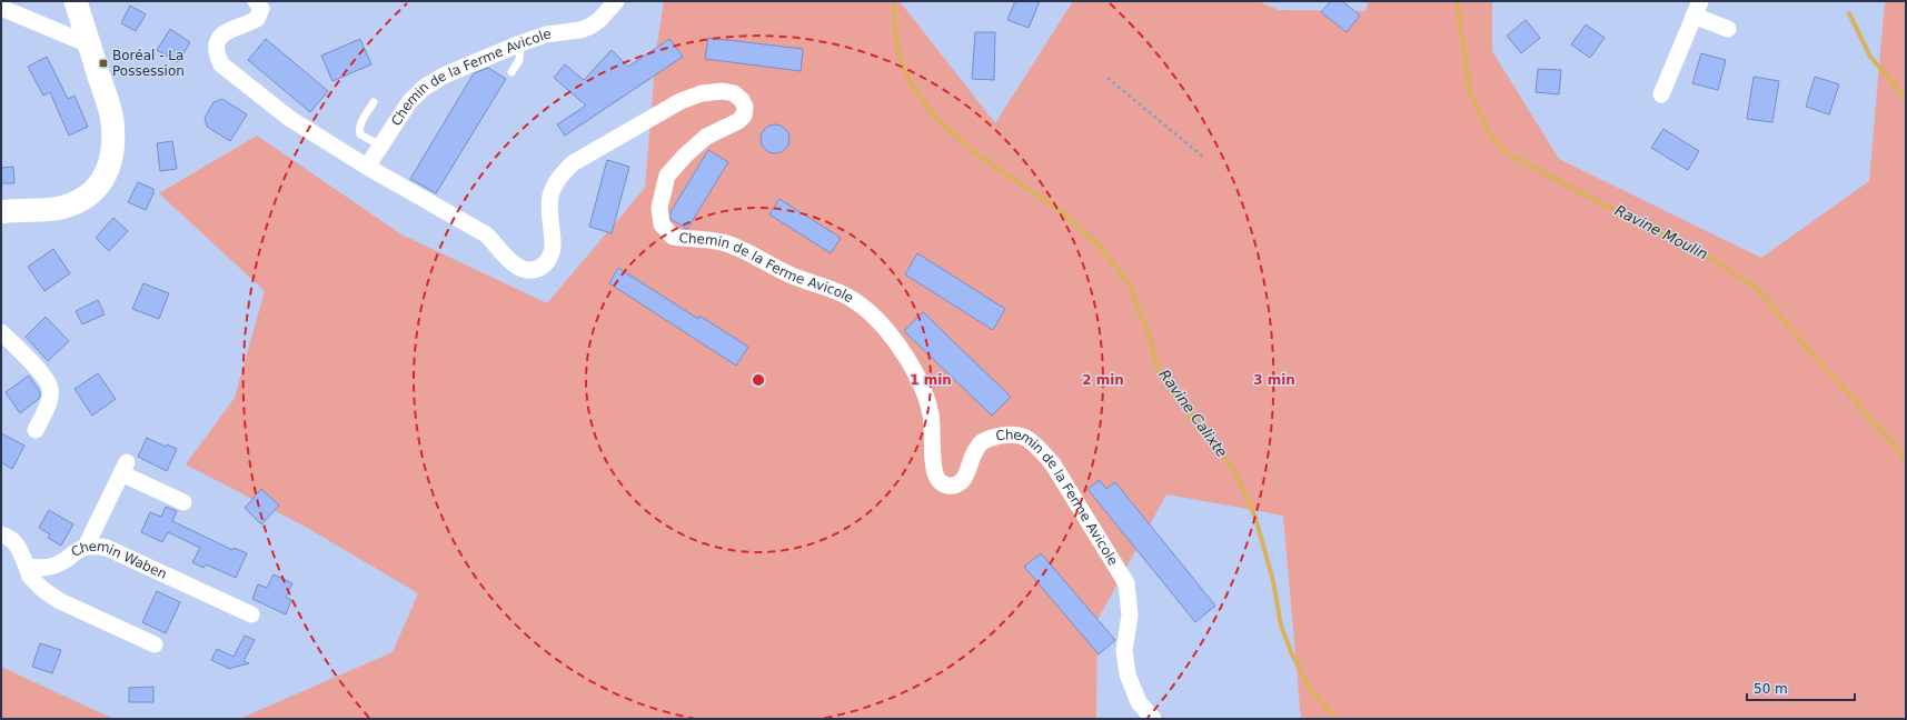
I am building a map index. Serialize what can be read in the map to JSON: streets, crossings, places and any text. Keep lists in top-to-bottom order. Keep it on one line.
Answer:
{"streets":{"street":["Chemin de la Ferme Avicole","Chemin Waben"]},"water":["Ravine Moulin","Ravine Calixte"],"places":{"transit":["Boréal - La Possession"]},"scale_bar":"50 m","rings":["1 min","2 min","3 min"]}
